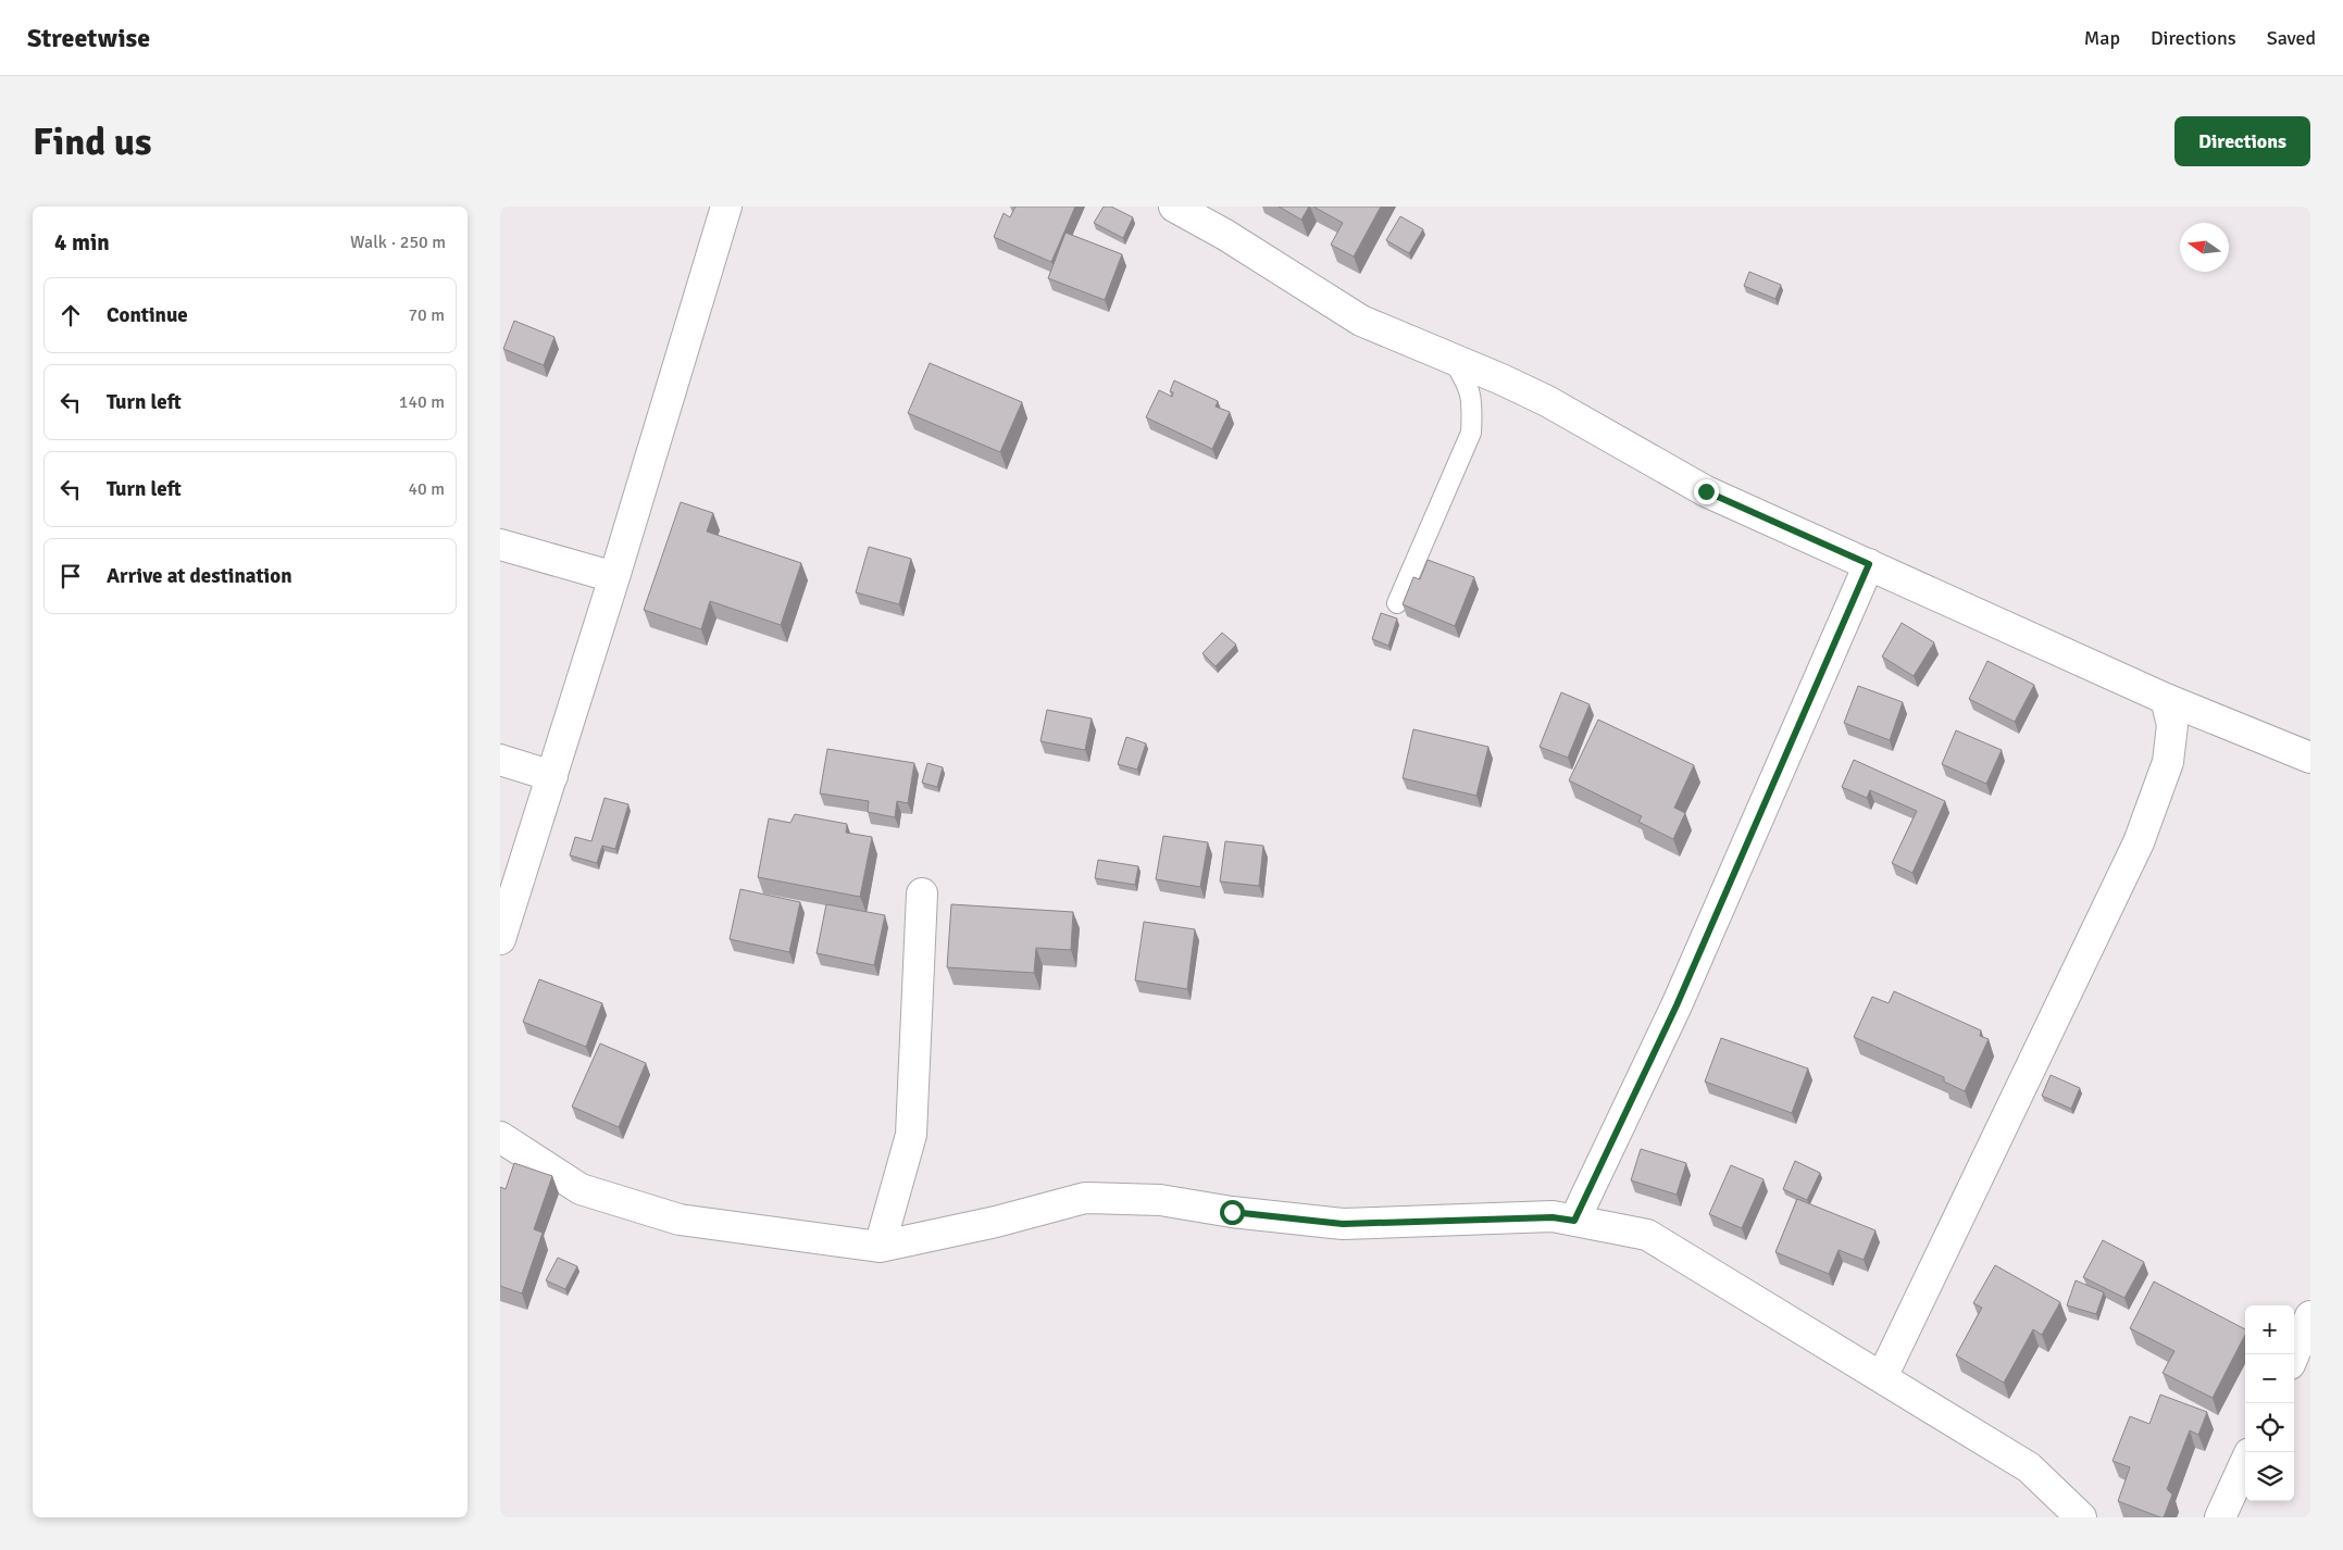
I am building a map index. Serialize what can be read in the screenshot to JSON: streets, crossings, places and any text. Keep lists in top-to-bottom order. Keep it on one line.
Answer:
{"north":"left","page":{"header":"Streetwise","nav":["Map","Directions","Saved"],"buttons":"Directions","title":"Find us","heading":["4 min","Walk · 250 m"],"list":[["Continue","70 m"],["Turn left","140 m"],["Turn left","40 m"],"Arrive at destination"],"map_buttons":["+","−"]}}
